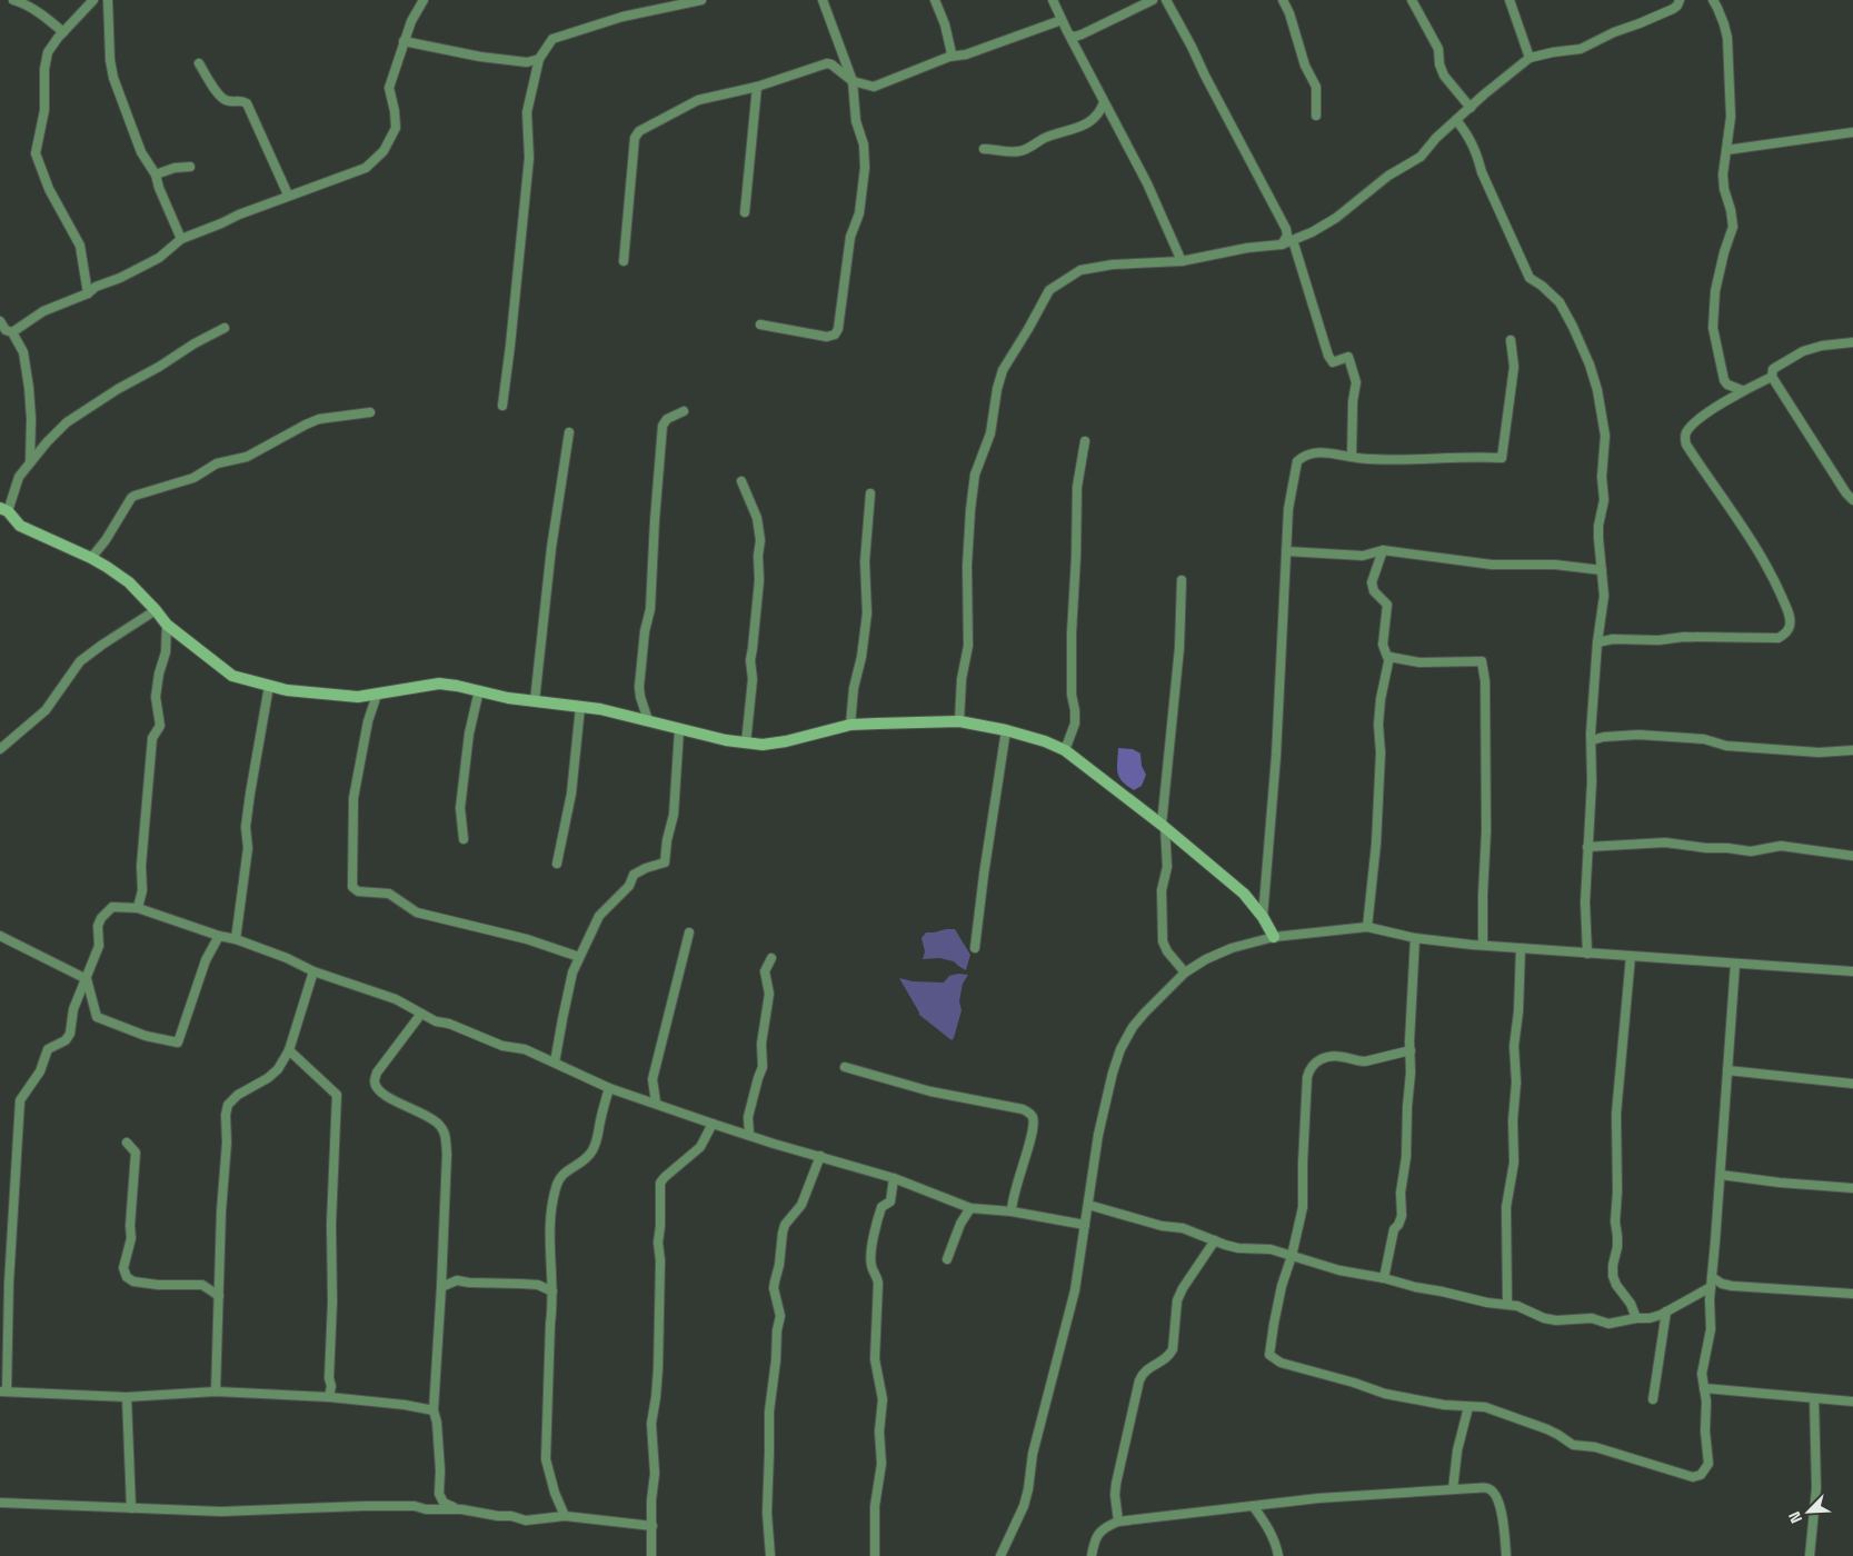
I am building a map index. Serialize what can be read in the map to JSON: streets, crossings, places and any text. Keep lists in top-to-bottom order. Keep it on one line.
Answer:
{"north":"bottom left"}
